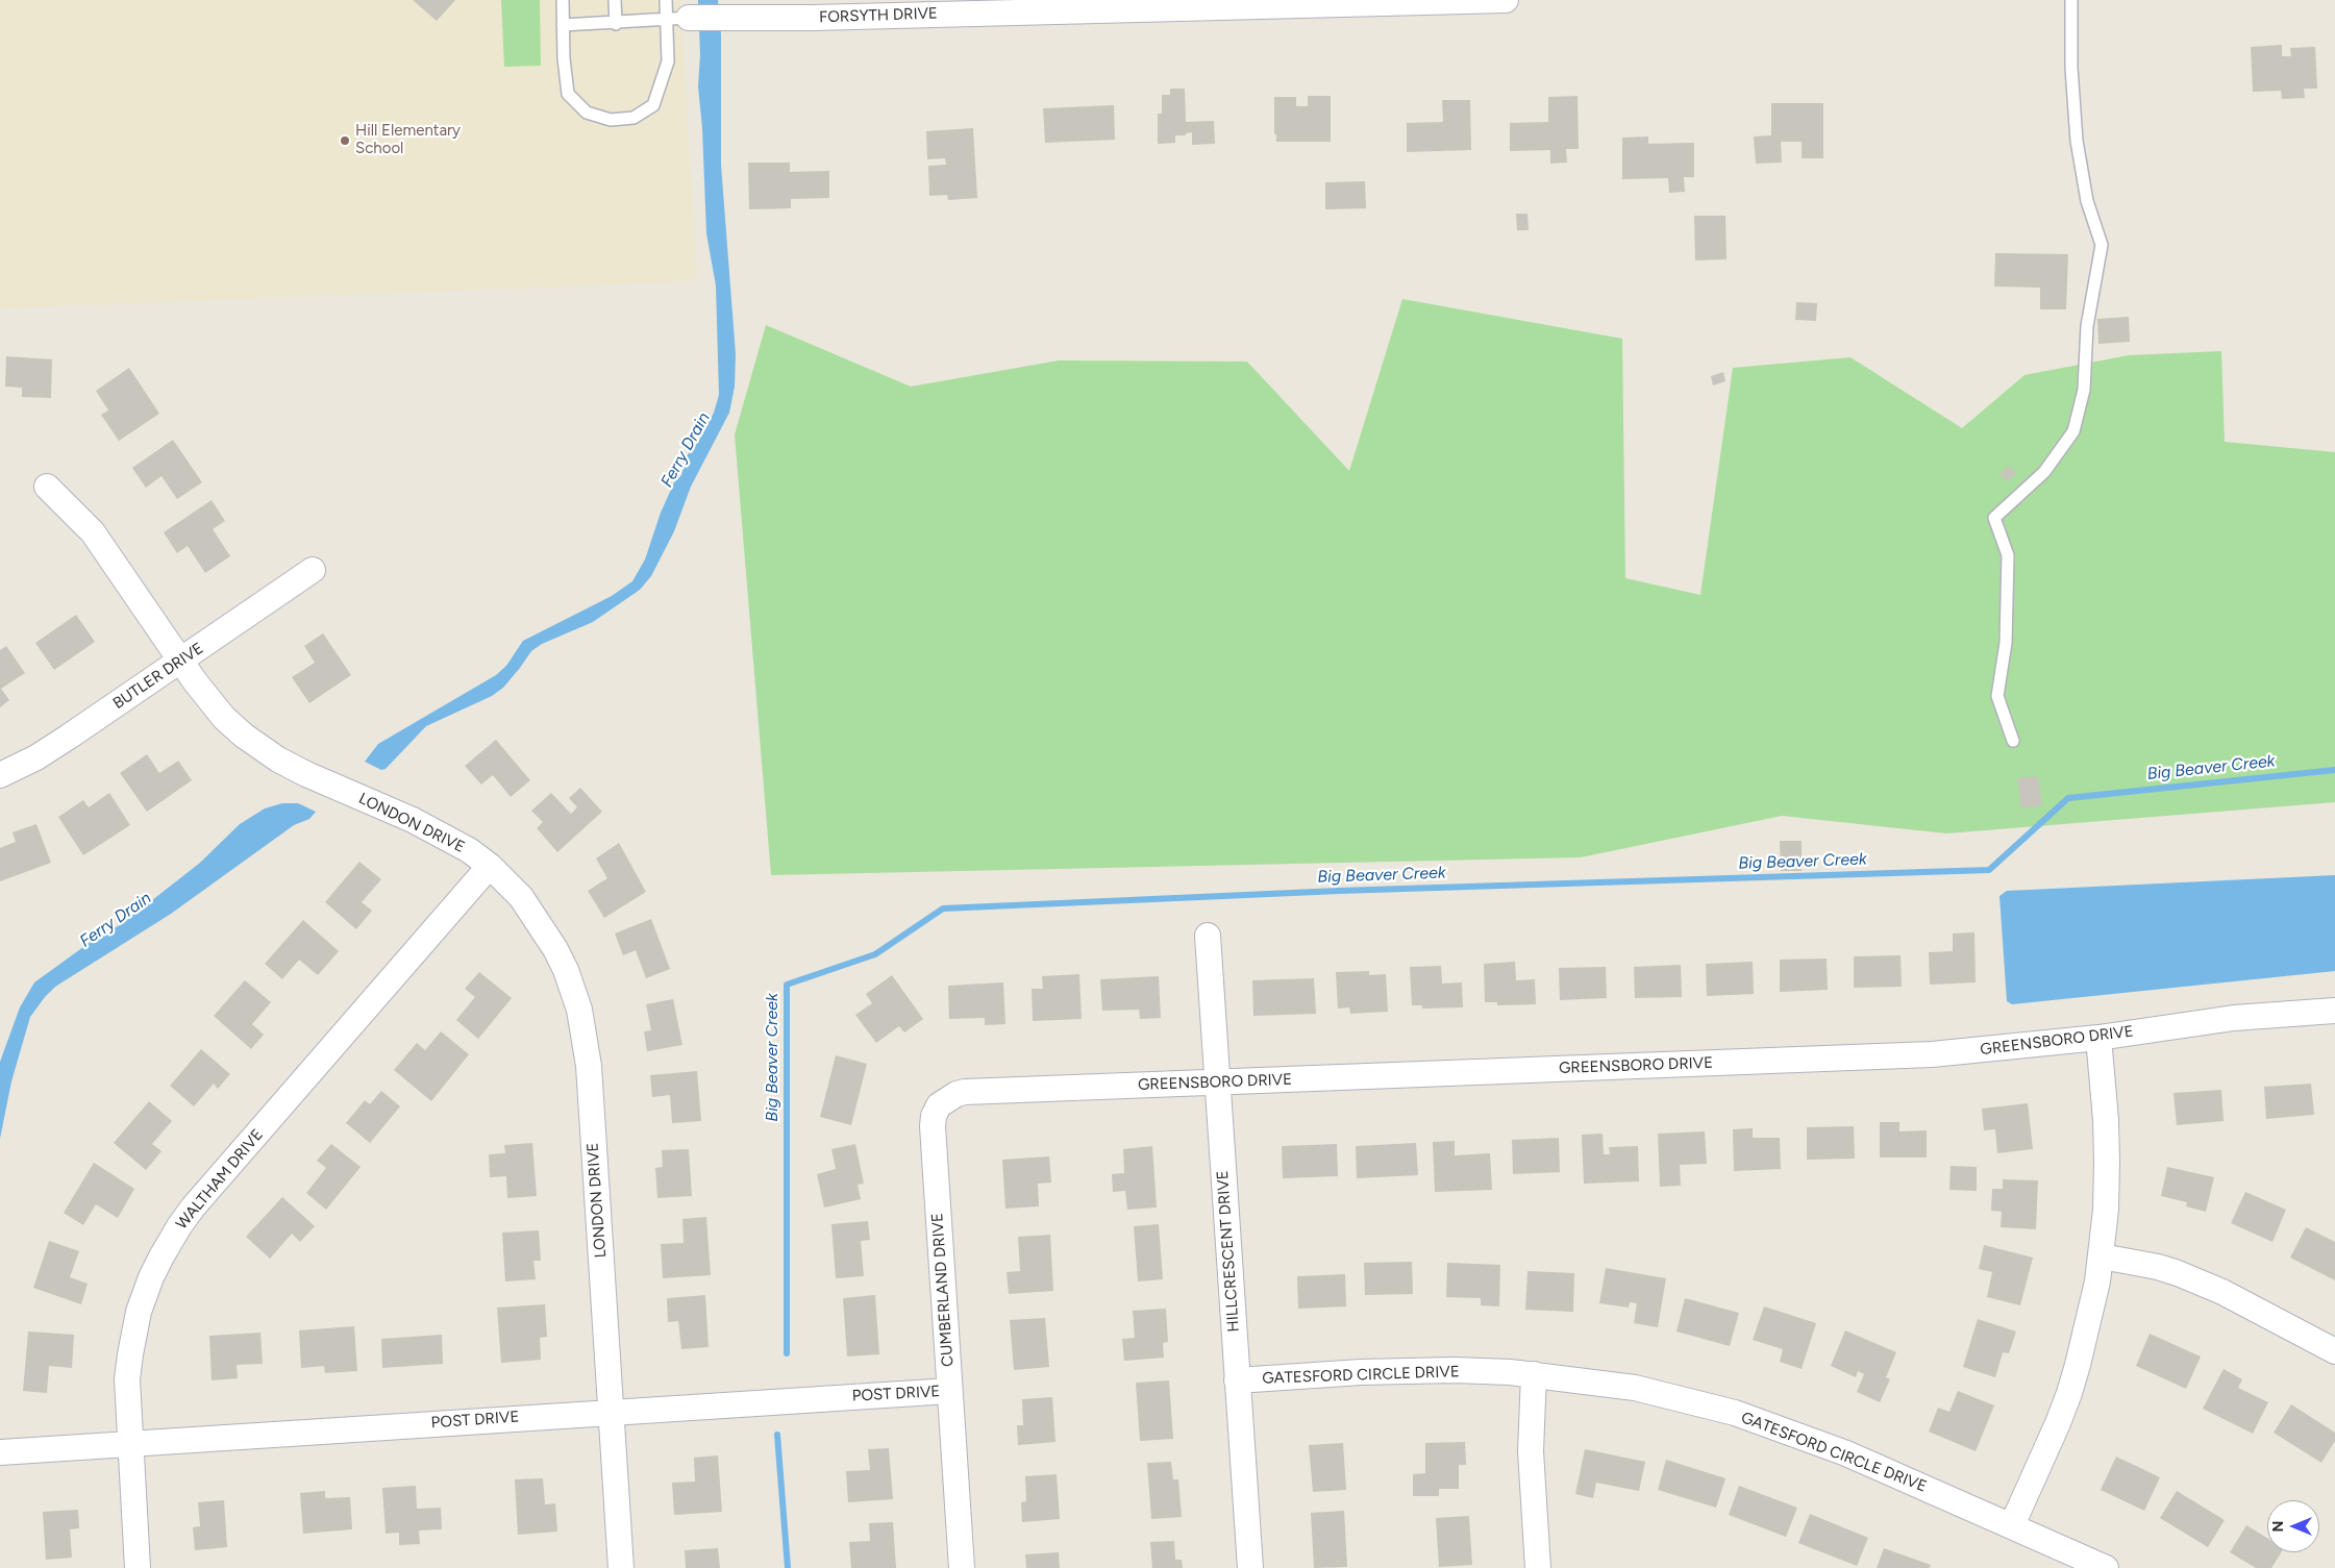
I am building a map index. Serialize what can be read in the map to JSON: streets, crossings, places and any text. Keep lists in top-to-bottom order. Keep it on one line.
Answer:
{"streets":{"street":["FORSYTH DRIVE","BUTLER DRIVE","LONDON DRIVE","GREENSBORO DRIVE","WALTHAM DRIVE","HILLCRESCENT DRIVE","CUMBERLAND DRIVE","GATESFORD CIRCLE DRIVE","POST DRIVE"]},"crossings":[["BUTLER DRIVE","LONDON DRIVE"],["LONDON DRIVE","WALTHAM DRIVE"],["LONDON DRIVE","POST DRIVE"],["GREENSBORO DRIVE","HILLCRESCENT DRIVE"],["GREENSBORO DRIVE","CUMBERLAND DRIVE"],["WALTHAM DRIVE","POST DRIVE"],["HILLCRESCENT DRIVE","GATESFORD CIRCLE DRIVE"],["CUMBERLAND DRIVE","POST DRIVE"]],"water":["Ferry Drain","Big Beaver Creek"],"places":["Hill Elementary School"],"north":"left"}
